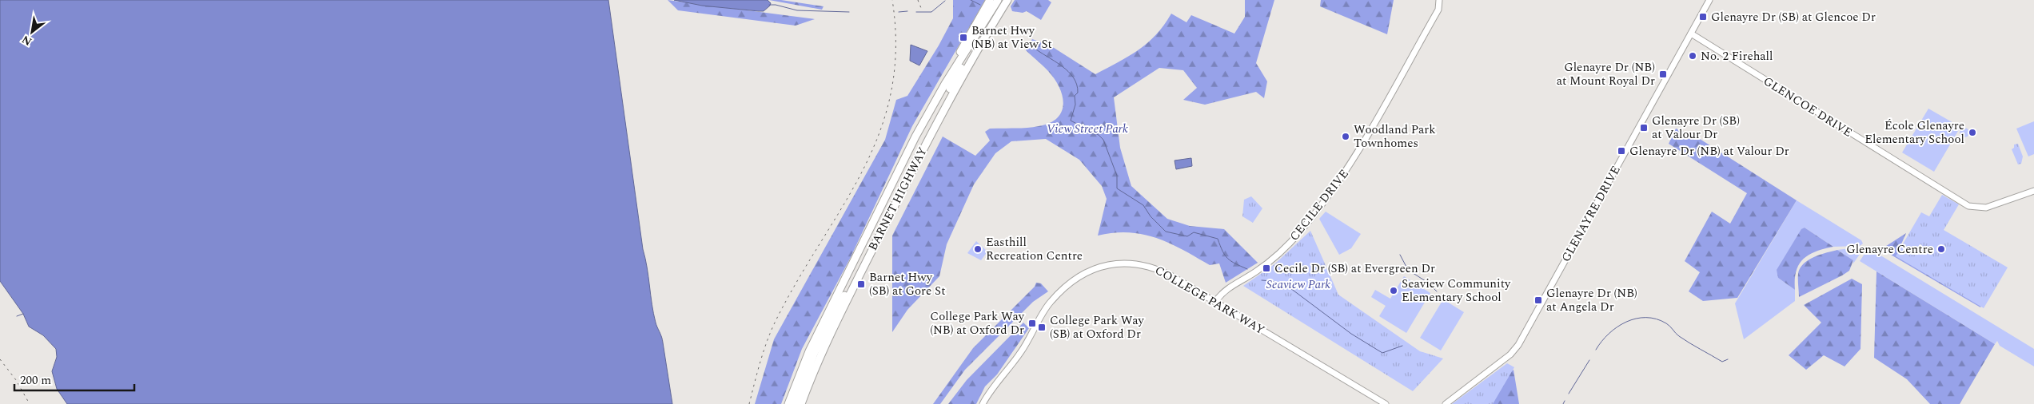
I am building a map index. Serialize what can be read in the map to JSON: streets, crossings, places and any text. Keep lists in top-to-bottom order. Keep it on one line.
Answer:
{"streets":{"main road":["BARNET HIGHWAY"],"street":["GLENCOE DRIVE","CECILE DRIVE","GLENAYRE DRIVE","COLLEGE PARK WAY"]},"crossings":[["GLENCOE DRIVE","GLENAYRE DRIVE"],["CECILE DRIVE","COLLEGE PARK WAY"]],"parks":["View Street Park","Seaview Park"],"places":{"transit":["Glenayre Dr (SB) at Glencoe Dr","Barnet Hwy (NB) at View St","Glenayre Dr (NB) at Mount Royal Dr","Glenayre Dr (SB) at Valour Dr","Glenayre Dr (NB) at Valour Dr","Cecile Dr (SB) at Evergreen Dr","Barnet Hwy (SB) at Gore St","Glenayre Dr (NB) at Angela Dr","College Park Way (NB) at Oxford Dr","College Park Way (SB) at Oxford Dr"],"other":["No. 2 Firehall","École Glenayre Elementary School","Woodland Park Townhomes","Easthill Recreation Centre","Glenayre Centre","Seaview Community Elementary School"]},"scale_bar":"200 m","north":"bottom left"}
